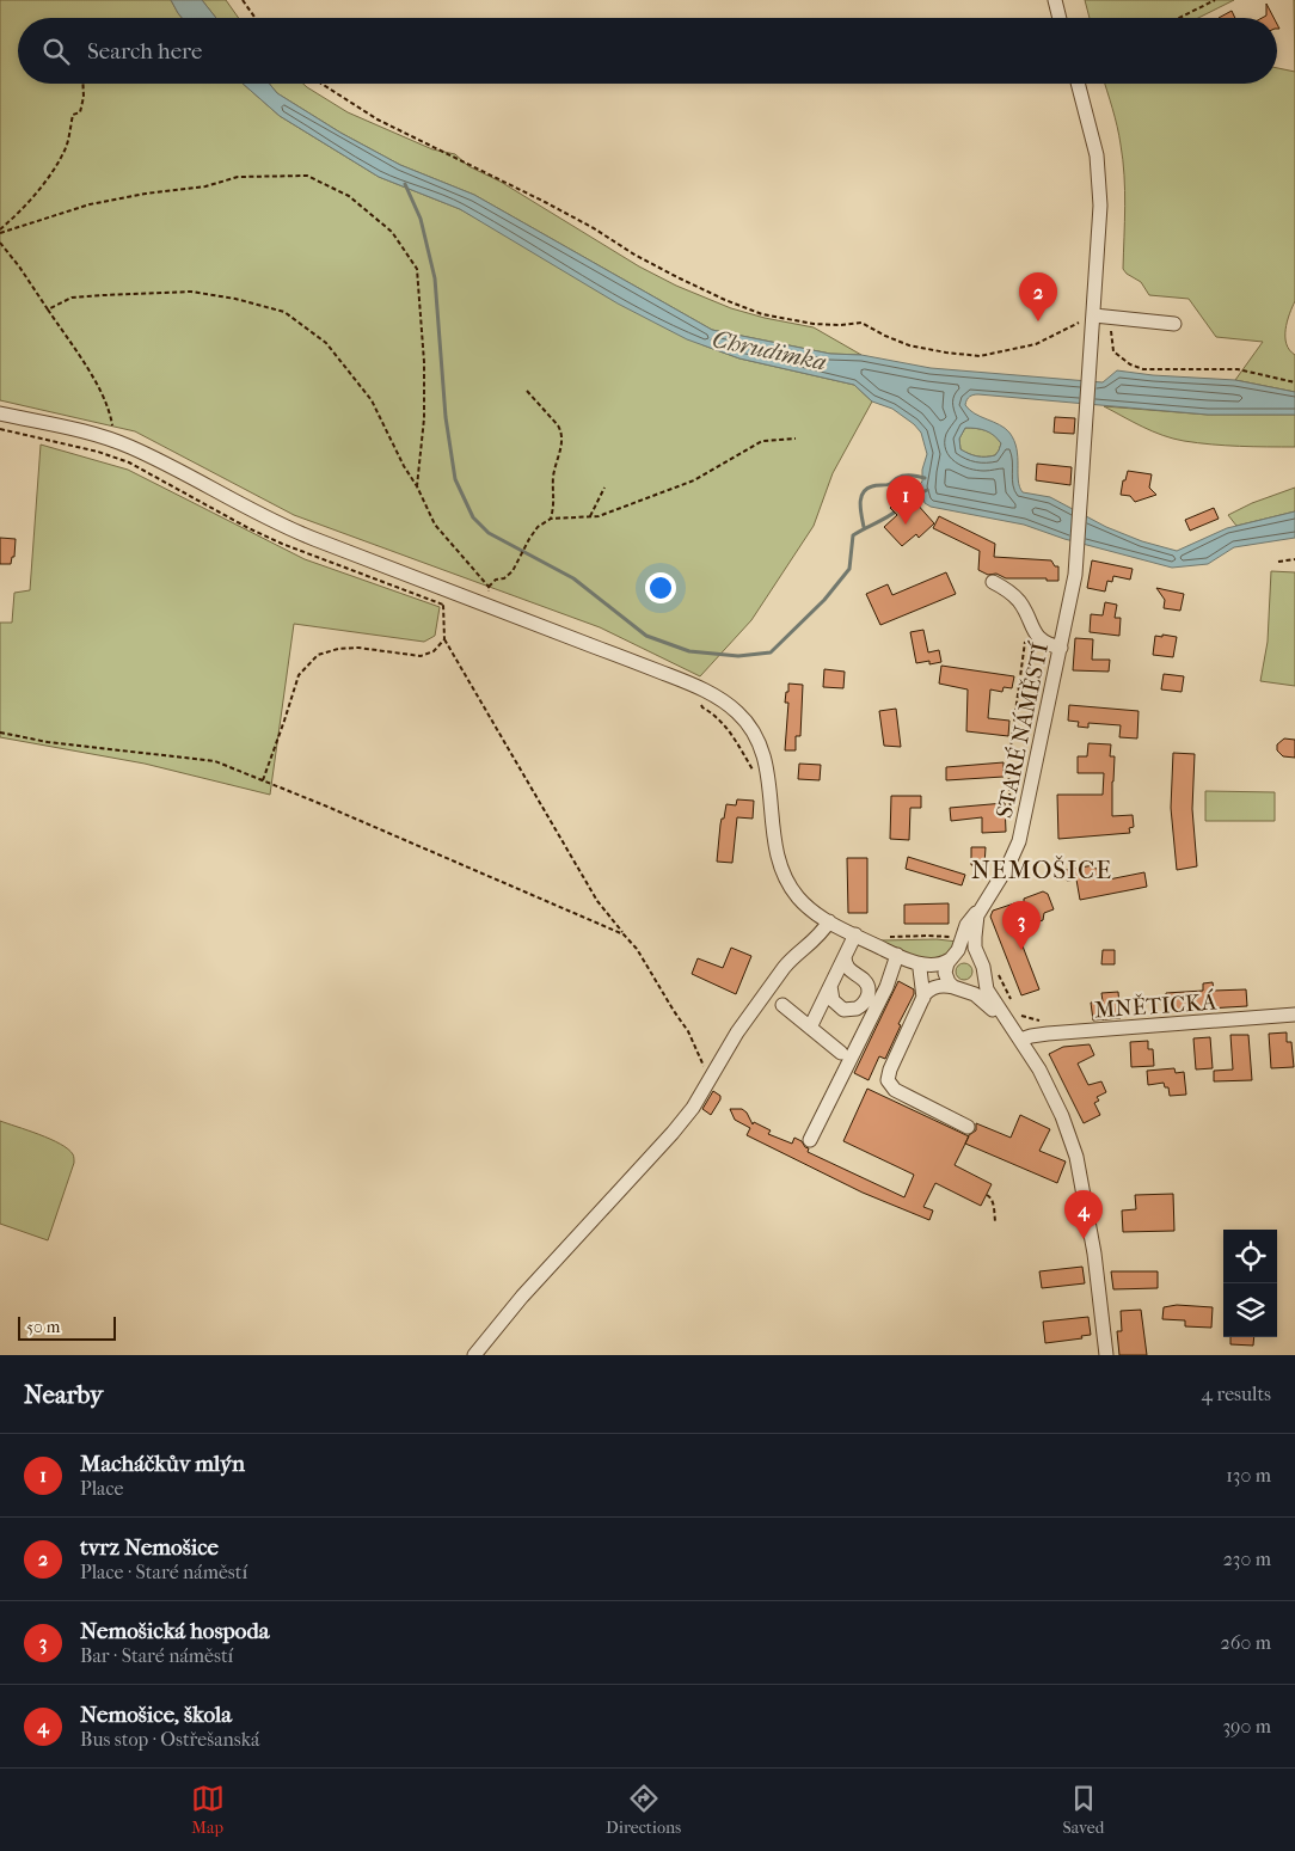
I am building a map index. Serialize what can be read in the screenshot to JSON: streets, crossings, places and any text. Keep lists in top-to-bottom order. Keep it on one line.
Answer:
{"streets":{"street":["STARÉ NÁMĚSTÍ","MNĚTICKÁ"]},"crossings":[["STARÉ NÁMĚSTÍ","MNĚTICKÁ"]],"districts":["NEMOŠICE"],"water":["Chrudimka"],"scale_bar":"50 m","page":{"search":"Search here","pins":["2","1","3","4"],"scale":"50 m","heading":["Nearby","4 results"],"list":[{"mark":"1","name":"Macháčkův mlýn","note":"Place","value":"130 m"},{"mark":"2","name":"tvrz Nemošice","note":"Place · Staré náměstí","value":"230 m"},{"mark":"3","name":"Nemošická hospoda","note":"Bar · Staré náměstí","value":"260 m"},{"mark":"4","name":"Nemošice, škola","note":"Bus stop · Ostřešanská","value":"390 m"}],"nav":["Map","Directions","Saved"]}}
